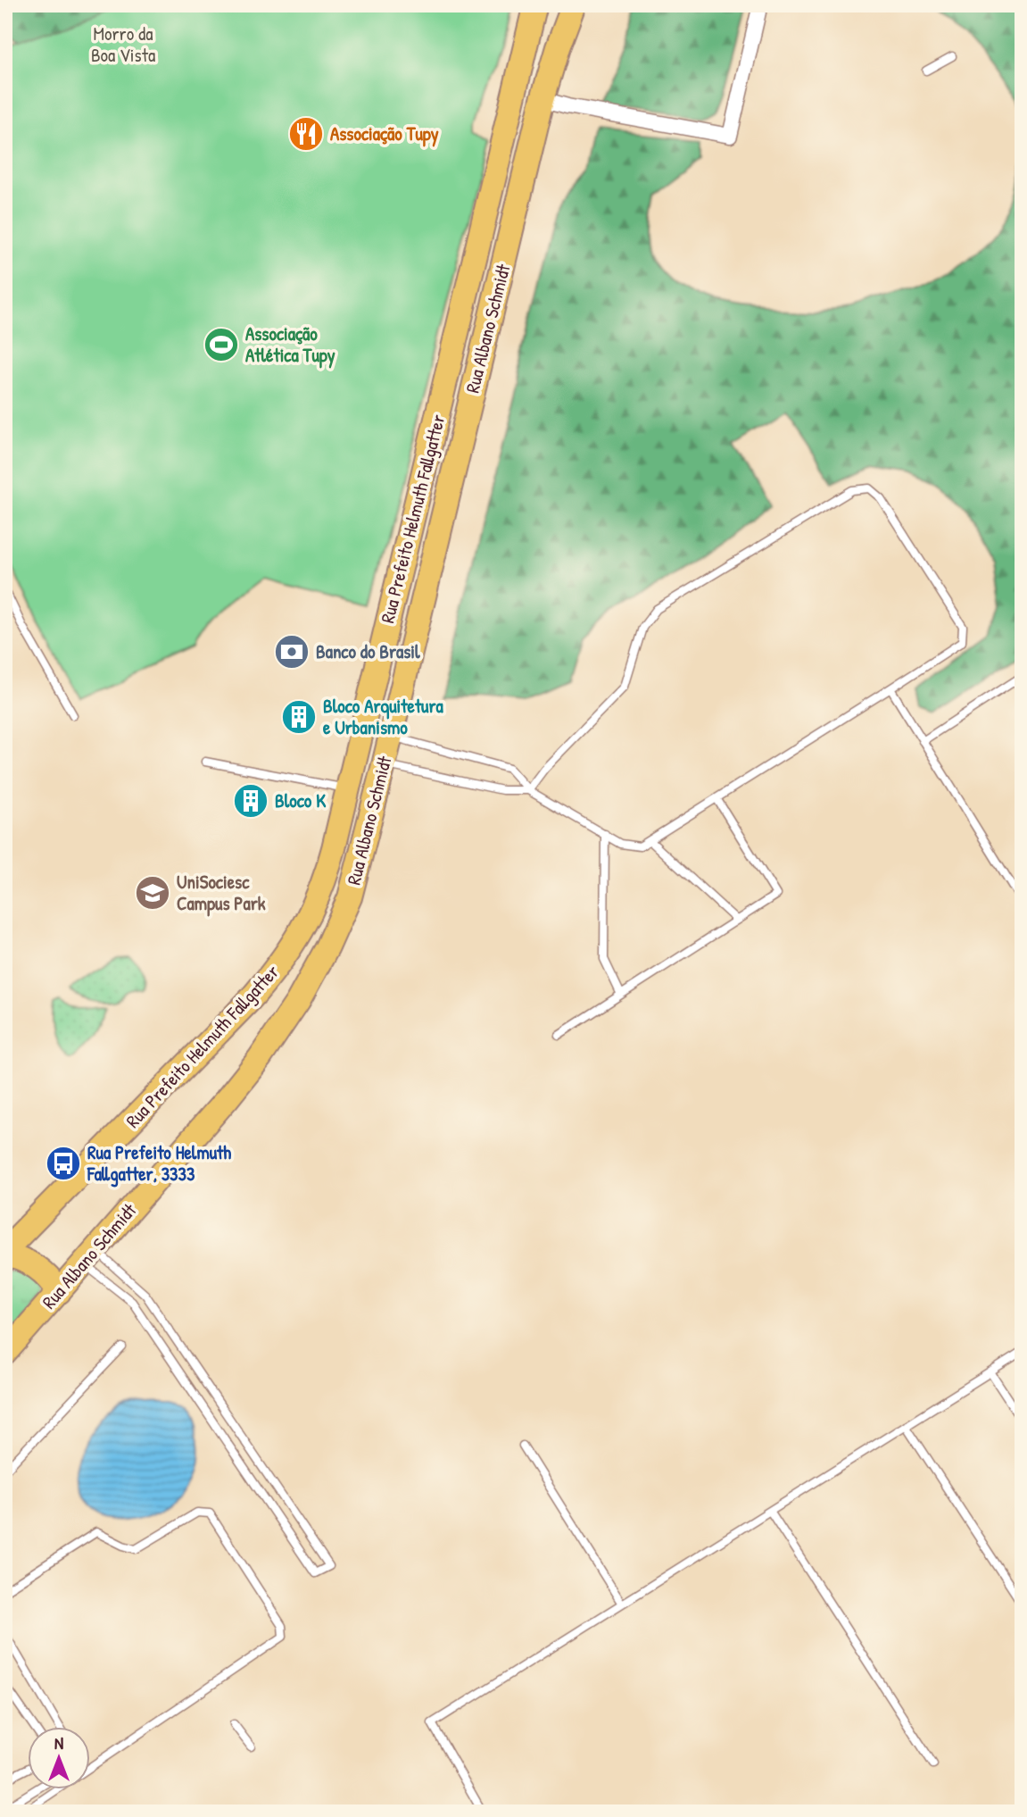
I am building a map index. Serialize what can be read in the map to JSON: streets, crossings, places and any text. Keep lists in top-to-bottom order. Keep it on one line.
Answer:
{"streets":{"main road":["Rua Albano Schmidt","Rua Prefeito Helmuth Fallgatter"]},"parks":["Morro da Boa Vista"],"places":{"restaurant":["Associação Tupy"],"sports":["Associação Atlética Tupy"],"bank":["Banco do Brasil"],"building":["Bloco Arquitetura e Urbanismo","Bloco K"],"school or university":["UniSociesc Campus Park"],"bus stop":["Rua Prefeito Helmuth Fallgatter, 3333"]},"north":"top"}
